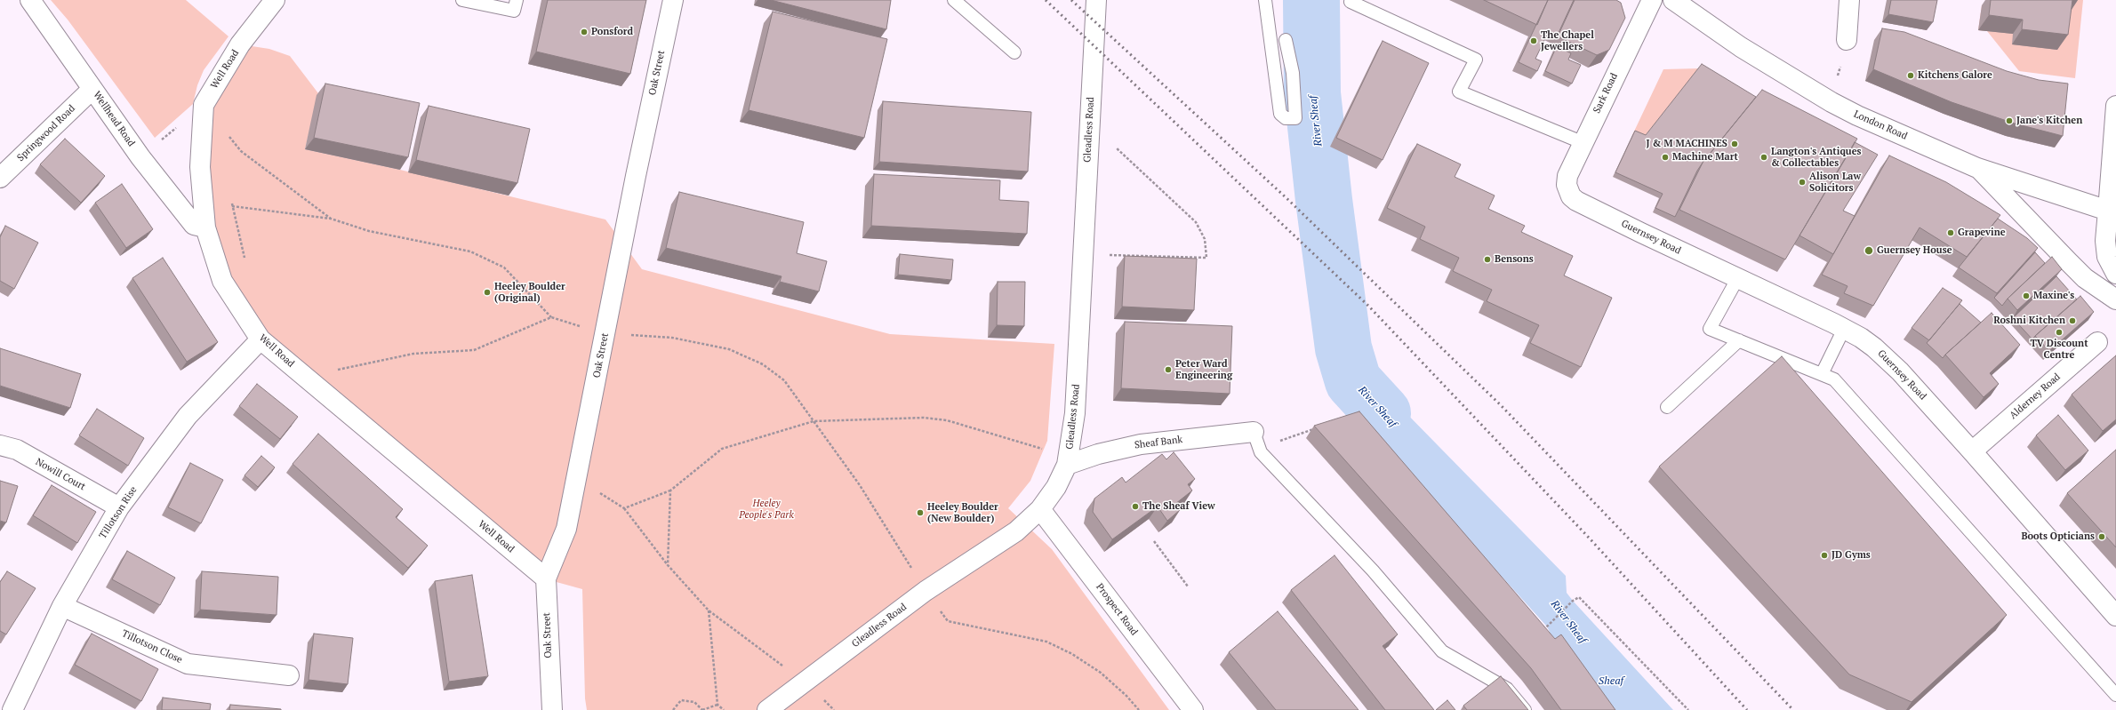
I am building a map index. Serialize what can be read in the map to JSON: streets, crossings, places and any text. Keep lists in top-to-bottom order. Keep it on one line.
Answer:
{"streets":{"main road":["Well Road","Oak Street","Sark Road","Wellhead Road","London Road","Gleadless Road","Springwood Road","Guernsey Road","Alderney Road","Sheaf Bank","Nowill Court","Tillotson Rise","Prospect Road","Tillotson Close"]},"crossings":[["Well Road","Oak Street"],["Well Road","Wellhead Road"],["Well Road","Tillotson Rise"],["Sark Road","Guernsey Road"],["Wellhead Road","Springwood Road"],["Gleadless Road","Sheaf Bank"],["Gleadless Road","Prospect Road"],["Guernsey Road","Alderney Road"],["Nowill Court","Tillotson Rise"],["Tillotson Rise","Tillotson Close"]],"water":["River Sheaf","Sheaf"],"parks":["Heeley People's Park"],"places":["Ponsford","The Chapel Jewellers","Kitchens Galore","Jane's Kitchen","J & M MACHINES","Machine Mart","Langton's Antiques & Collectables","Alison Law Solicitors","Grapevine","Guernsey House","Bensons","Heeley Boulder (Original)","Maxine's","Roshni Kitchen","TV Discount Centre","Peter Ward Engineering","The Sheaf View","Heeley Boulder (New Boulder)","Boots Opticians","JD Gyms"]}
